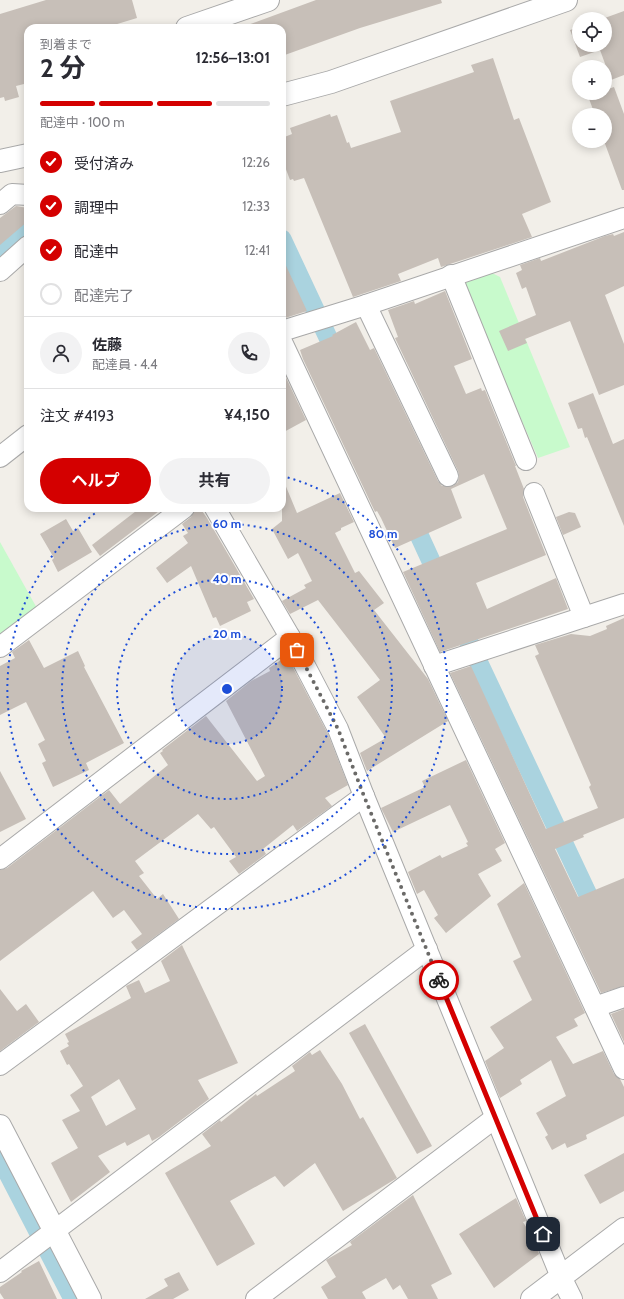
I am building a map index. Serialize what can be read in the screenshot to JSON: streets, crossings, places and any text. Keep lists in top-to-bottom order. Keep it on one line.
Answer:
{"page":{"map_buttons":["+","−"],"heading":["2 分","到着まで","12:56–13:01"],"panel":["佐藤","配達員 · 4.4","注文 #4193","¥4,150"],"bar":"配達中 · 100 m","list":[["受付済み","12:26"],["調理中","12:33"],["配達中","12:41"],"配達完了"],"buttons":["ヘルプ","共有"]},"rings":["60 m","80 m","40 m","20 m"]}
